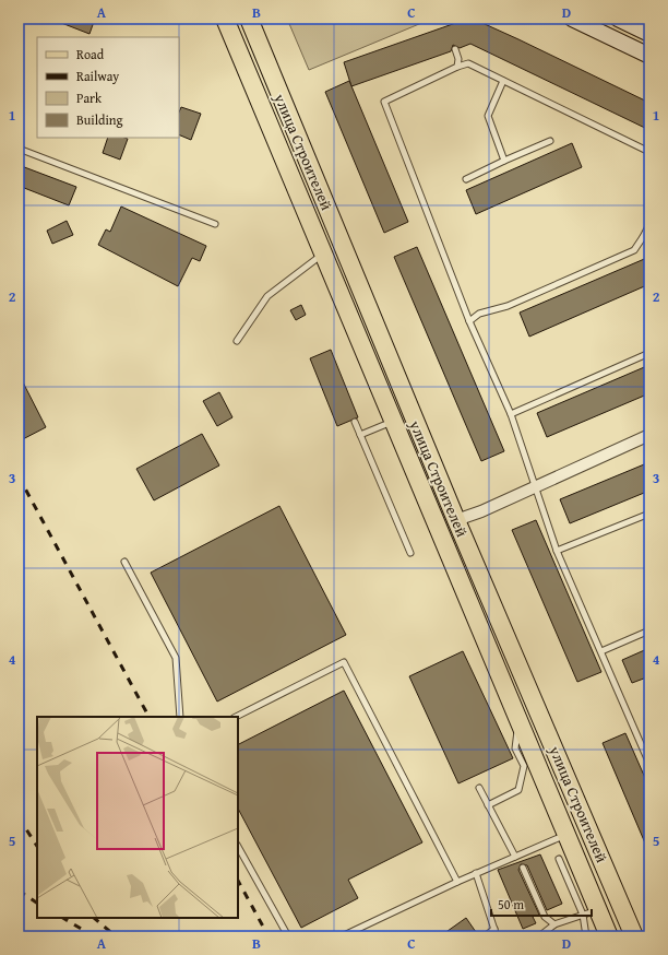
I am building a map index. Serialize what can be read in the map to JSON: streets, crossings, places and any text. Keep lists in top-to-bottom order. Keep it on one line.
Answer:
{"streets":{"main road":["улица Строителей"]},"legend":["Road","Railway","Park","Building"],"scale_bar":"50 m","grid":{"columns":["A","B","C","D"],"rows":["1","2","3","4","5"]}}
